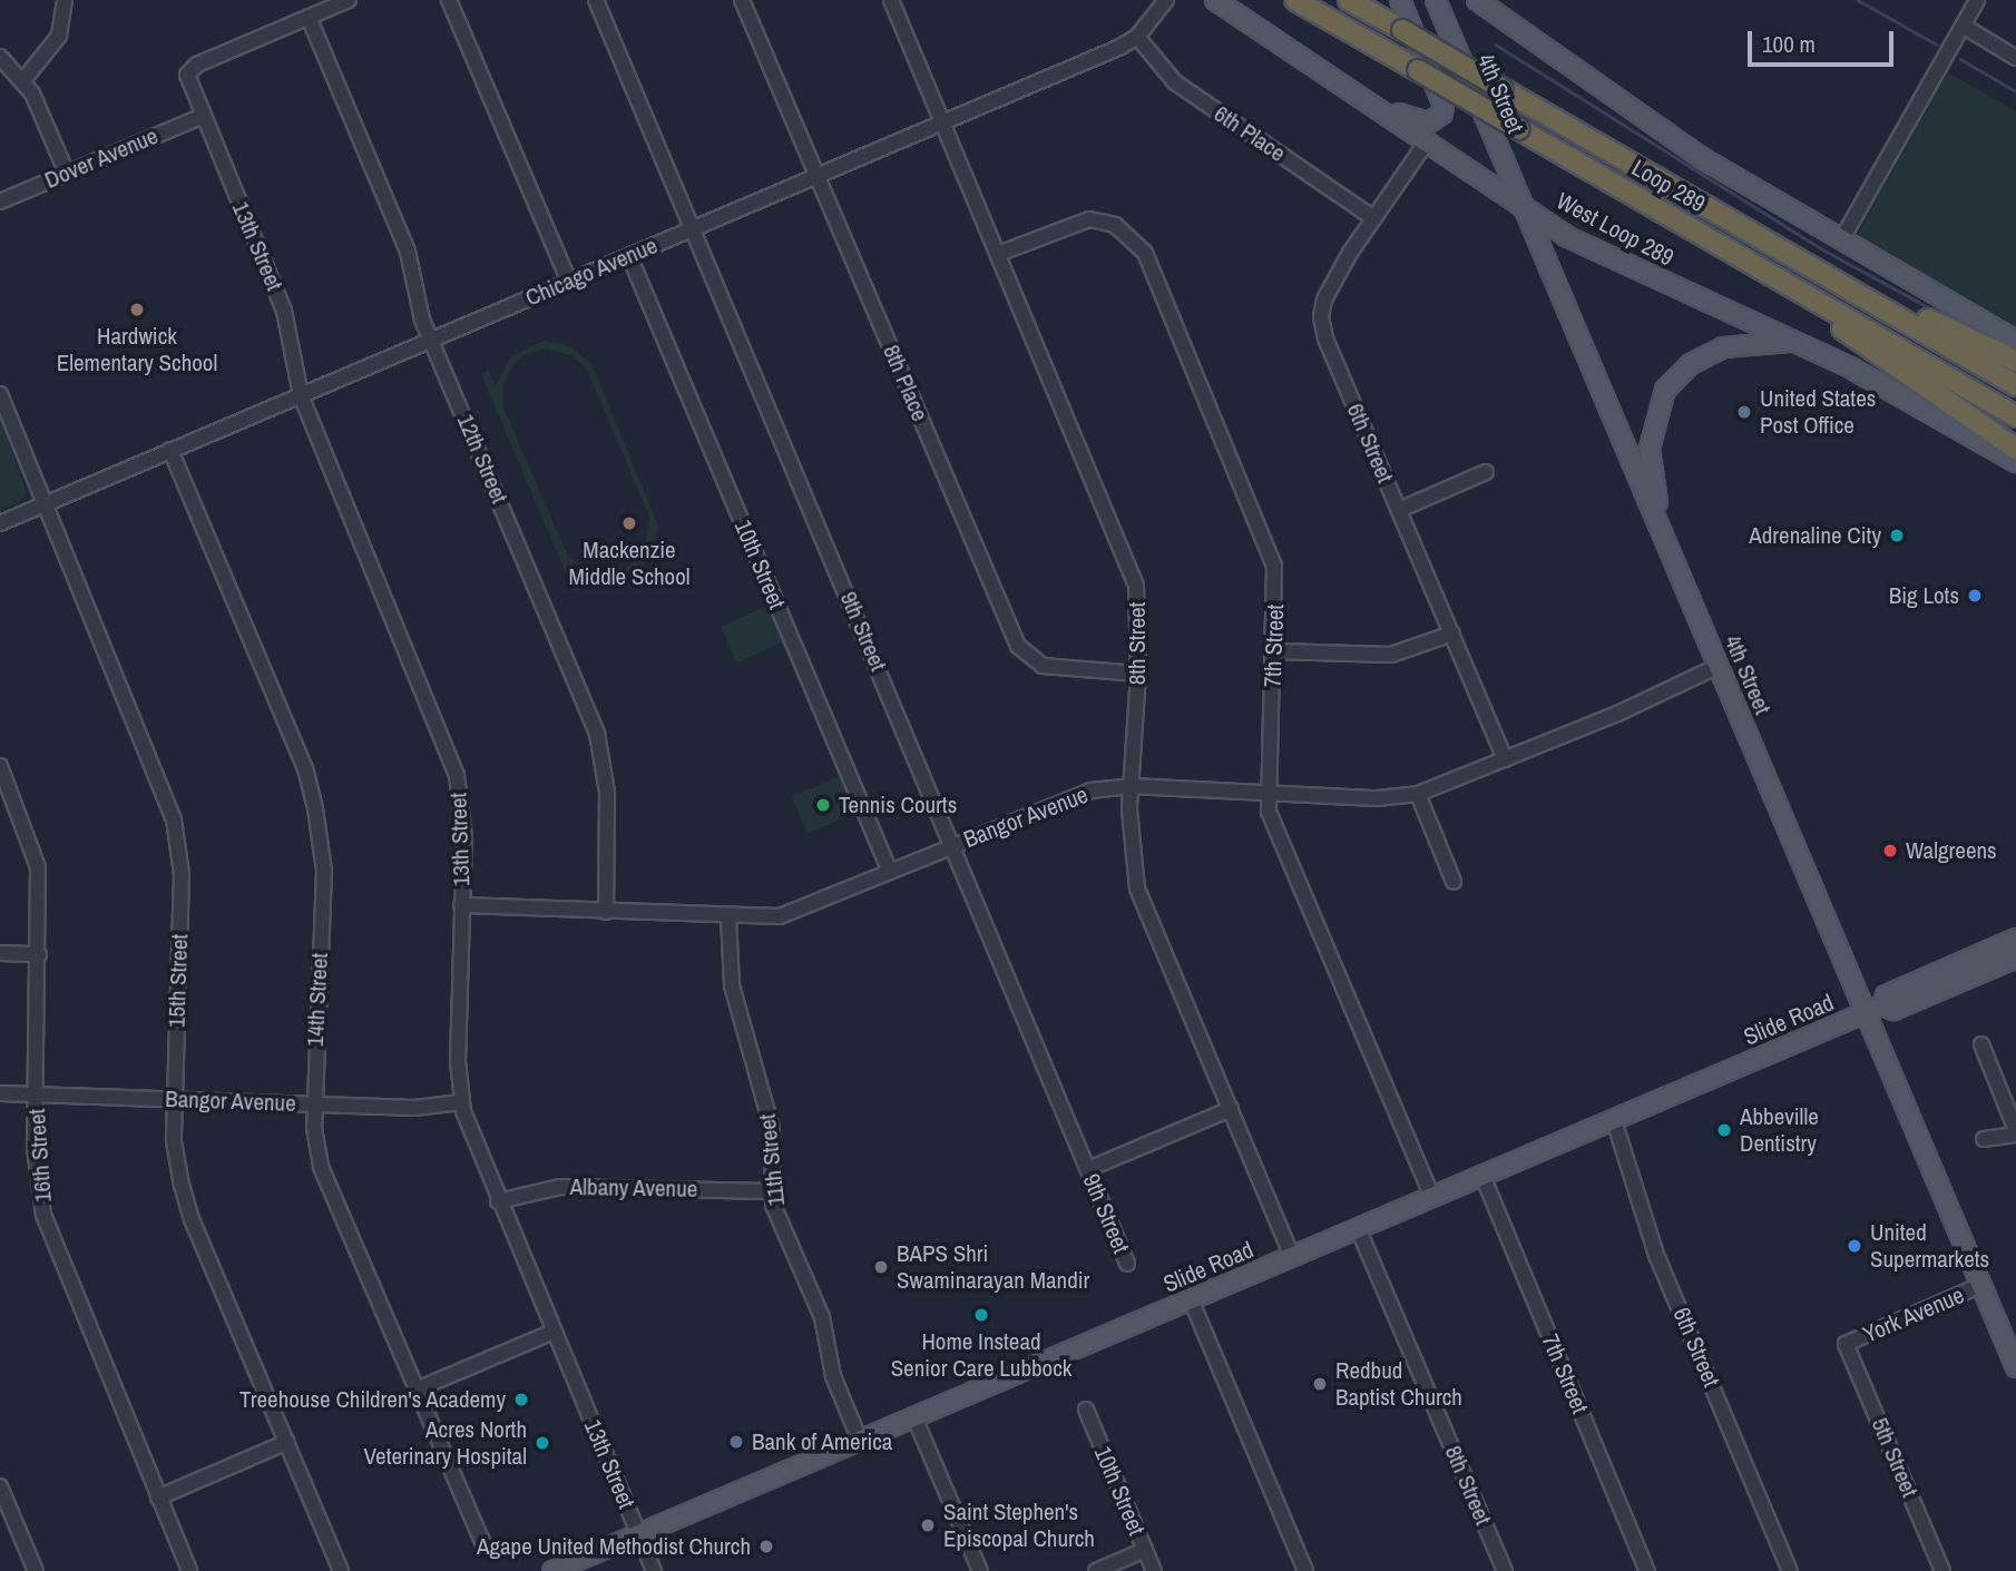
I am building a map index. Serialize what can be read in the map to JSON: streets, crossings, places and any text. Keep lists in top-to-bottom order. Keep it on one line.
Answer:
{"streets":{"highway":["Loop 289"],"main road":["4th Street","West Loop 289","Slide Road"],"street":["6th Place","Dover Avenue","13th Street","Chicago Avenue","8th Place","6th Street","12th Street","10th Street","9th Street","8th Street","7th Street","Bangor Avenue","15th Street","14th Street","16th Street","11th Street","Albany Avenue","York Avenue","5th Street"]},"crossings":[["4th Street","West Loop 289"],["4th Street","Bangor Avenue"],["4th Street","Slide Road"],["4th Street","York Avenue"],["6th Place","Chicago Avenue"],["6th Place","6th Street"],["Dover Avenue","13th Street"],["West Loop 289","6th Street"],["13th Street","Chicago Avenue"],["13th Street","12th Street"],["13th Street","Bangor Avenue"],["13th Street","Slide Road"],["13th Street","Albany Avenue"],["Chicago Avenue","8th Place"],["Chicago Avenue","12th Street"],["Chicago Avenue","10th Street"],["Chicago Avenue","9th Street"],["Chicago Avenue","8th Street"],["Chicago Avenue","15th Street"],["Chicago Avenue","14th Street"],["8th Place","8th Street"],["6th Street","Bangor Avenue"],["6th Street","Slide Road"],["12th Street","Bangor Avenue"],["10th Street","Bangor Avenue"],["9th Street","Bangor Avenue"],["8th Street","7th Street"],["8th Street","Bangor Avenue"],["8th Street","Slide Road"],["7th Street","Bangor Avenue"],["7th Street","Slide Road"],["Bangor Avenue","15th Street"],["Bangor Avenue","14th Street"],["Bangor Avenue","16th Street"],["Bangor Avenue","11th Street"],["Slide Road","11th Street"],["11th Street","Albany Avenue"],["York Avenue","5th Street"]],"places":["Hardwick Elementary School","United States Post Office","Mackenzie Middle School","Adrenaline City","Big Lots","Tennis Courts","Walgreens","Abbeville Dentistry","United Supermarkets","BAPS Shri Swaminarayan Mandir","Home Instead Senior Care Lubbock","Redbud Baptist Church","Treehouse Children's Academy","Bank of America","Acres North Veterinary Hospital","Saint Stephen's Episcopal Church","Agape United Methodist Church"],"scale_bar":"100 m"}
